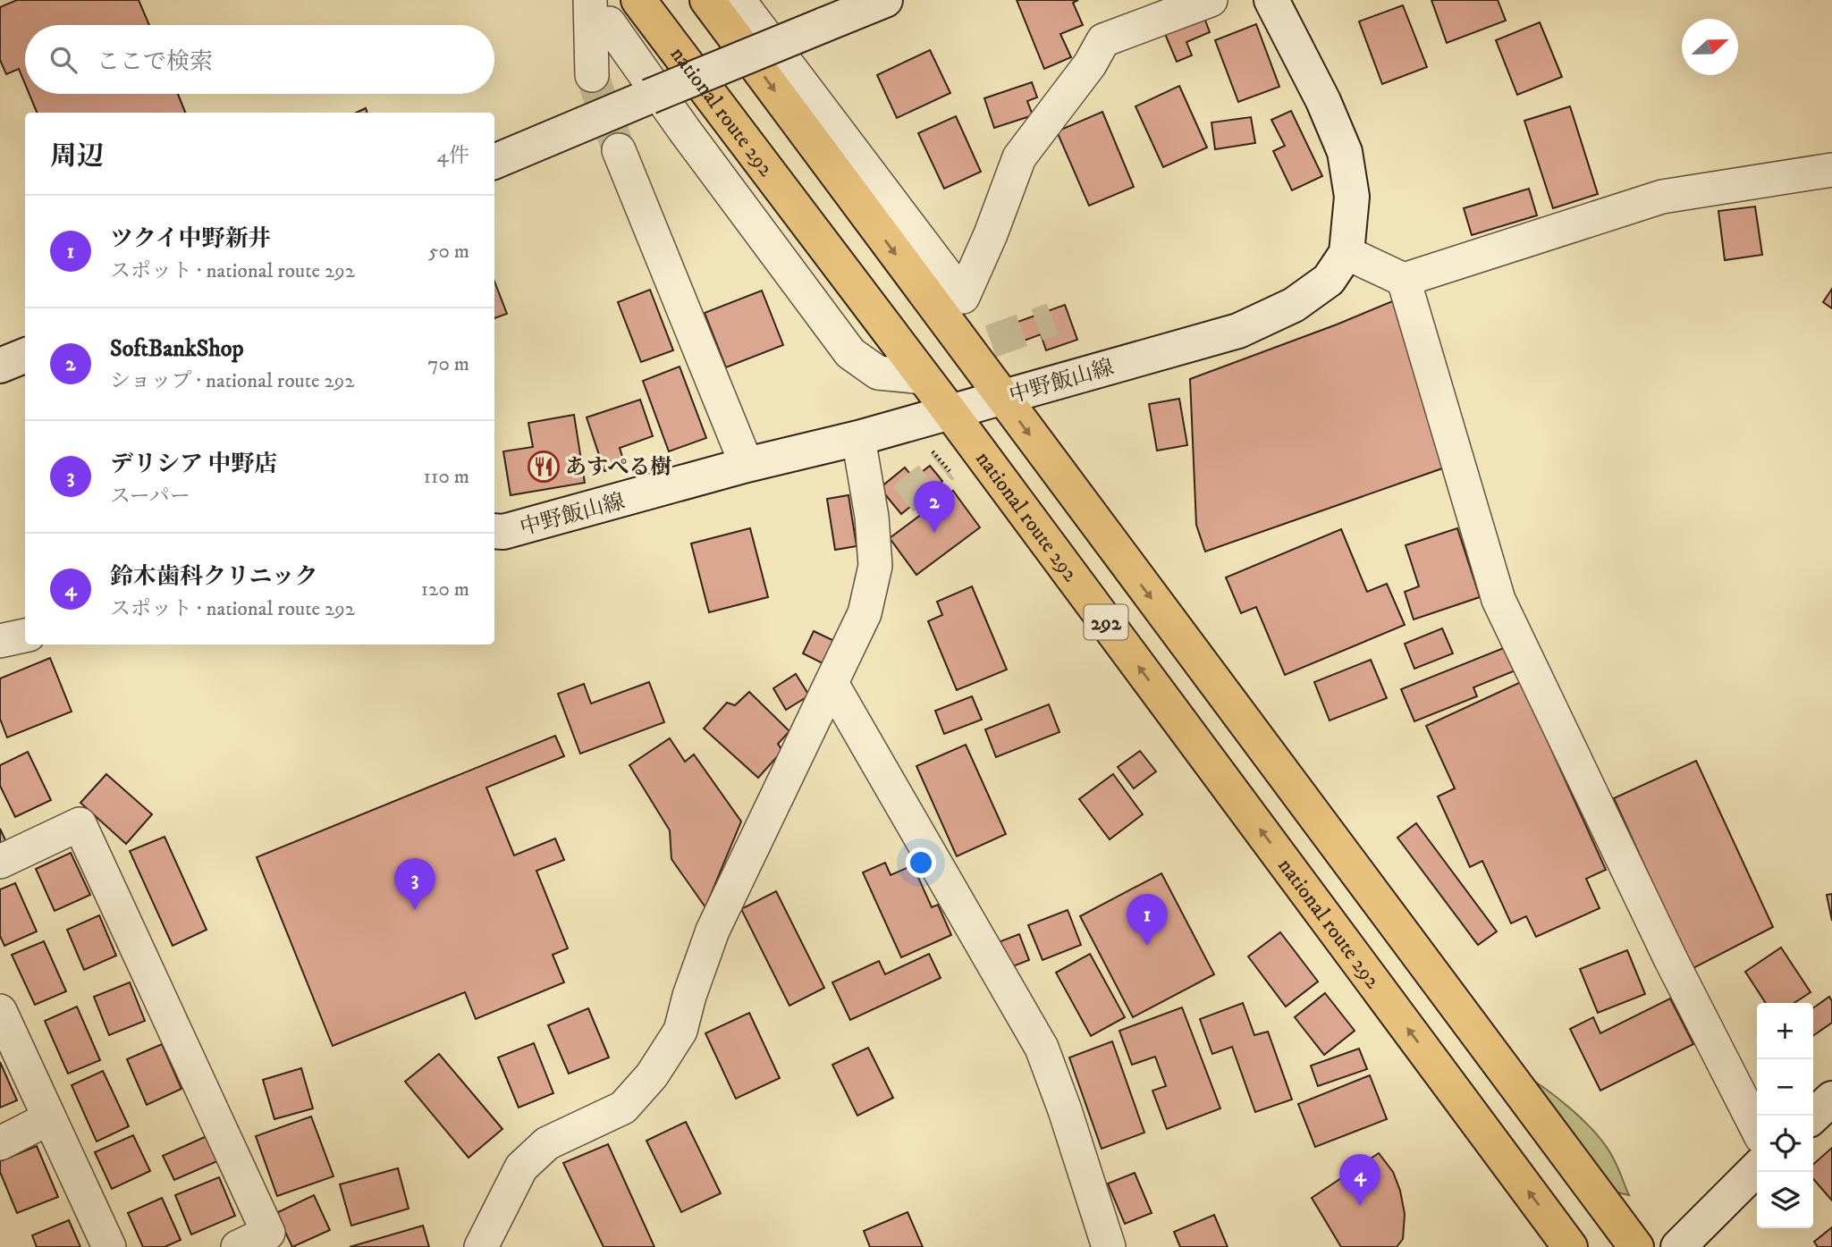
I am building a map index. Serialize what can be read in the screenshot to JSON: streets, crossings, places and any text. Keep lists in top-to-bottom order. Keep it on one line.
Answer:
{"streets":{"highway":["national route 292","292"],"main road":["中野飯山線"]},"crossings":[["national route 292","中野飯山線"],["中野飯山線","292"]],"places":{"restaurant":["あすぺる樹"]},"north":"right","page":{"search":"ここで検索","heading":["周辺","4件"],"list":[{"mark":"1","name":"ツクイ中野新井","note":"スポット · national route 292","value":"50 m"},{"mark":"2","name":"SoftBankShop","note":"ショップ · national route 292","value":"70 m"},{"mark":"3","name":"デリシア 中野店","note":"スーパー","value":"110 m"},{"mark":"4","name":"鈴木歯科クリニック","note":"スポット · national route 292","value":"120 m"}],"pins":["2","3","1","4"],"map_buttons":["+","−"]}}
